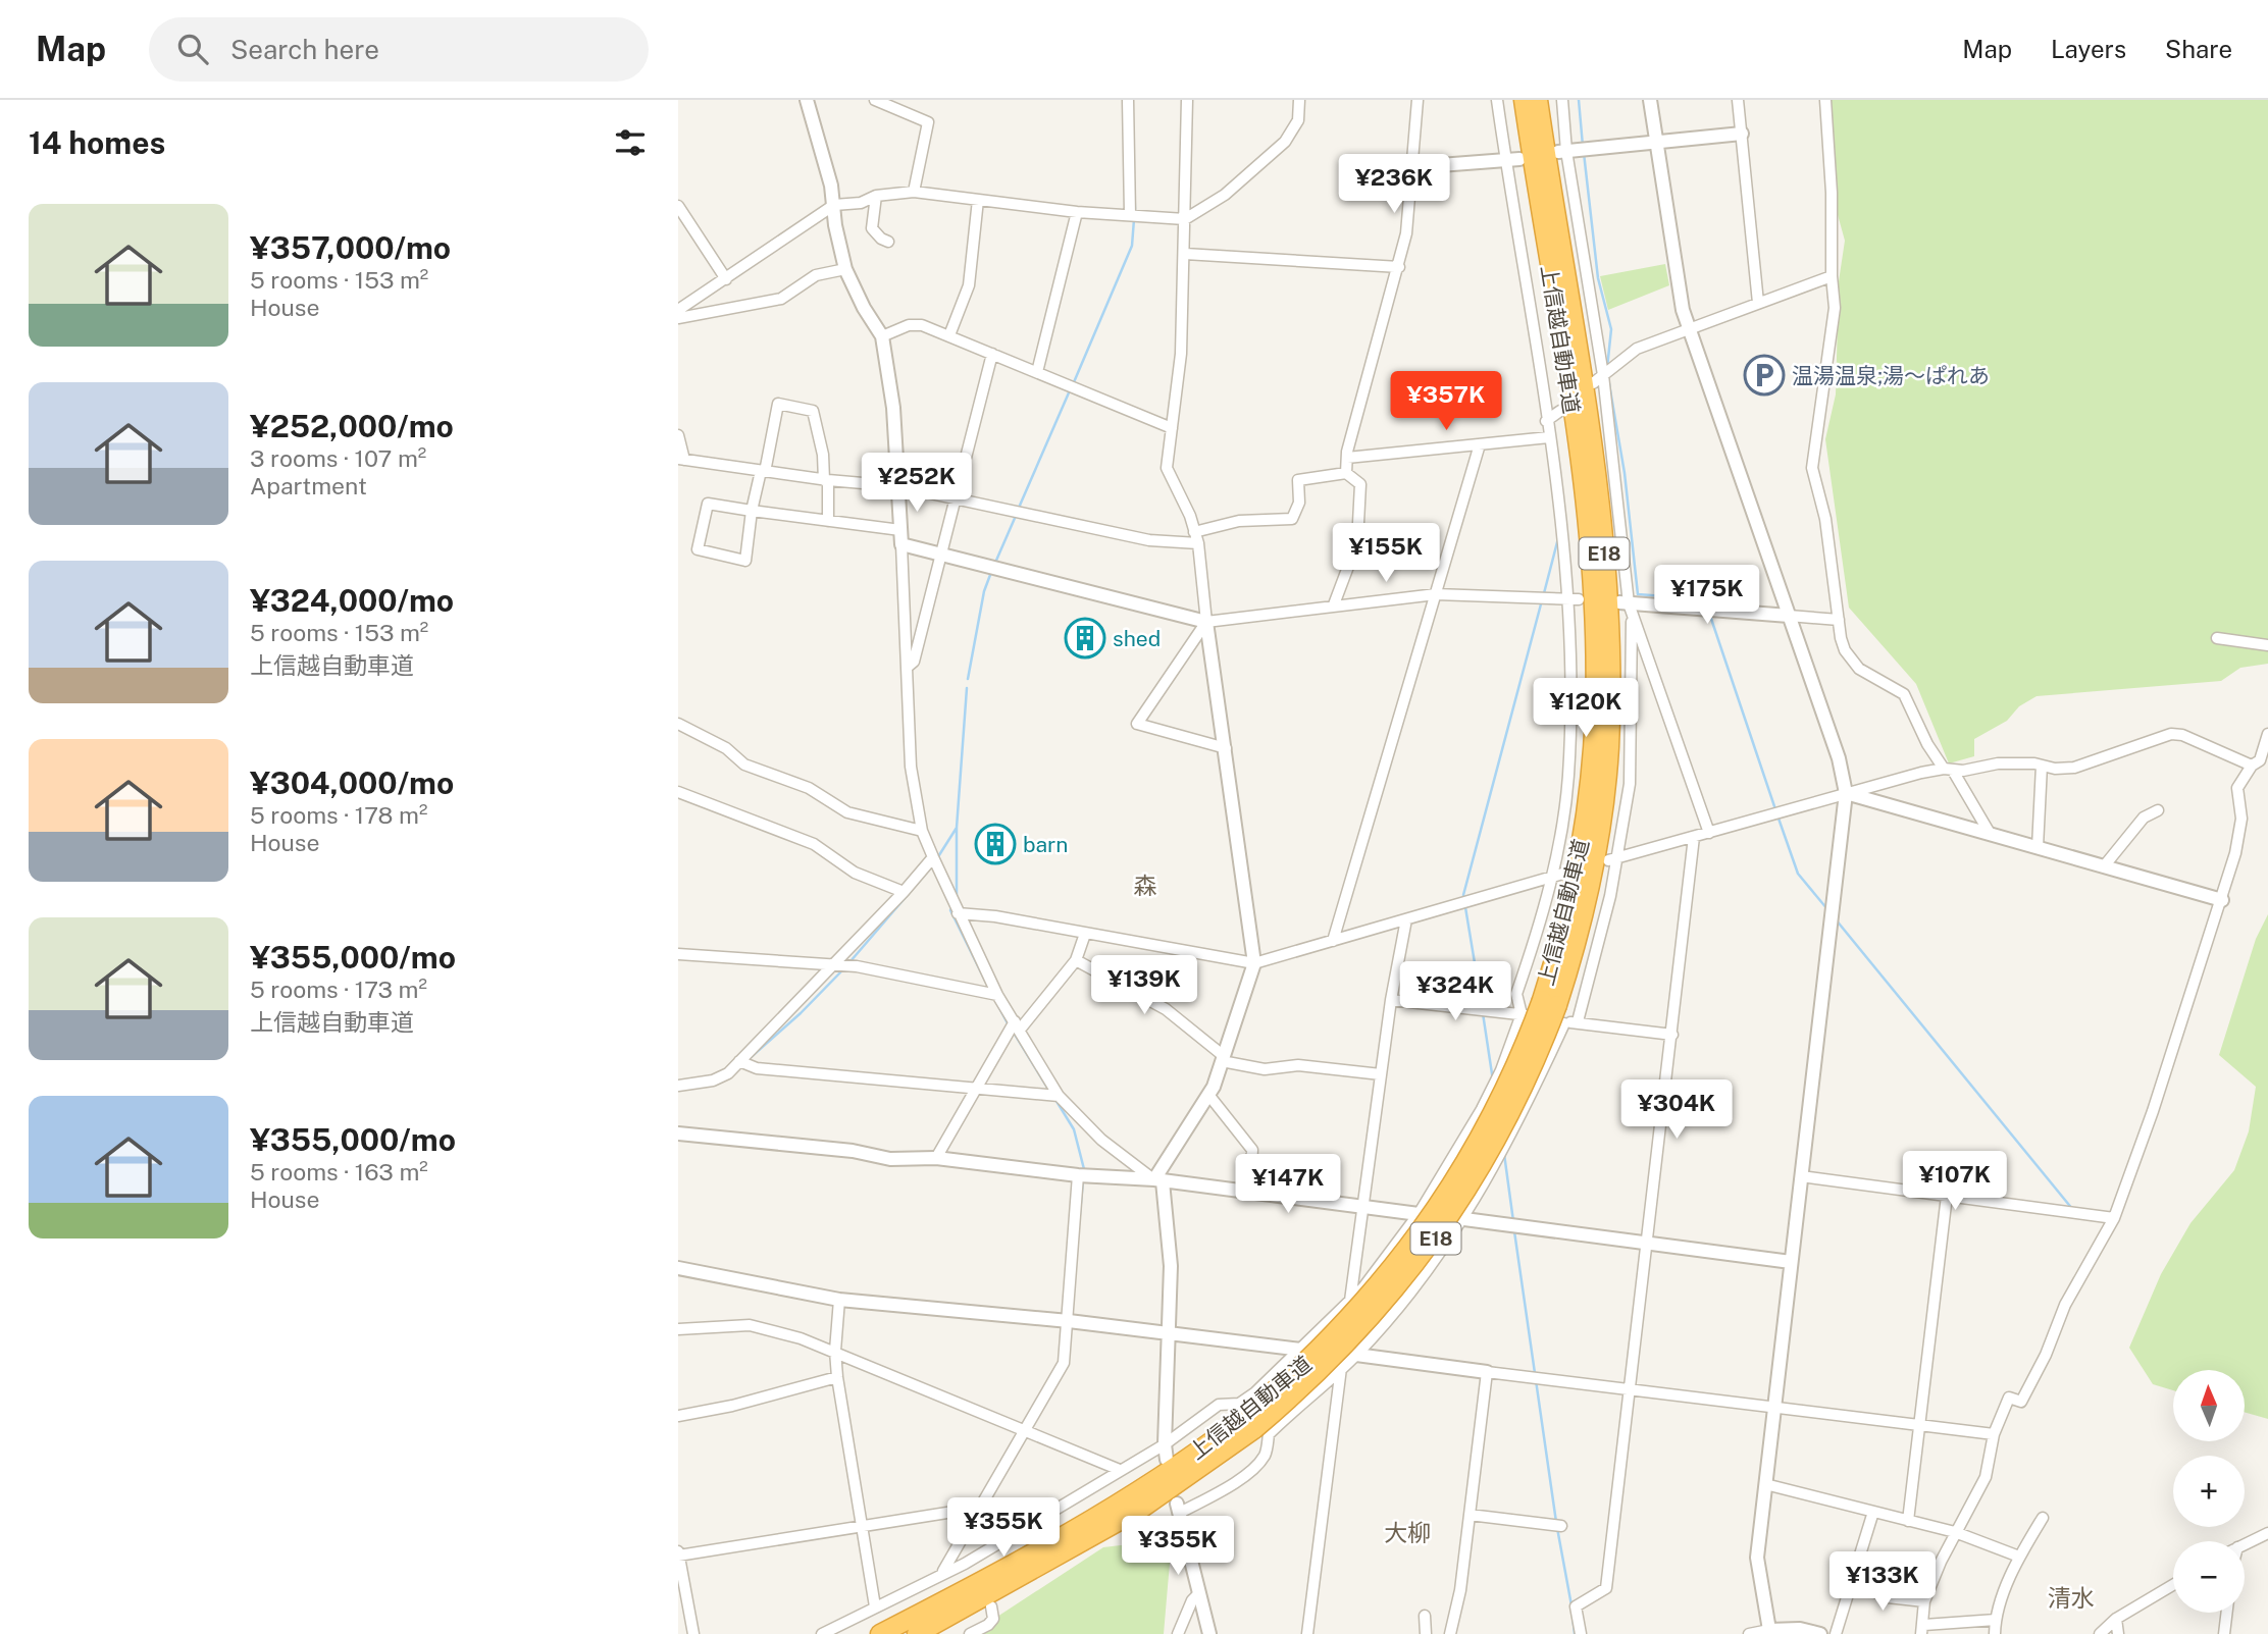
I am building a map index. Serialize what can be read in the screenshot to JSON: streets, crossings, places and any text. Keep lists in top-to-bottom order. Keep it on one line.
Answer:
{"streets":{"highway":["上信越自動車道","E18"]},"districts":["森","大柳","清水"],"places":{"parking":["温湯温泉;湯〜ぱれあ"],"building":["shed","barn"]},"north":"top","page":{"header":"Map","search":"Search here","nav":["Map","Layers","Share"],"heading":"14 homes","price":["¥236K","¥357K","¥252K","¥155K","¥175K","¥120K","¥139K","¥324K","¥304K","¥107K","¥147K","¥355K","¥355K","¥133K"],"list":[{"name":"¥357,000/mo","note":"5 rooms · 153 m² · House"},{"name":"¥252,000/mo","note":"3 rooms · 107 m² · Apartment"},{"name":"¥324,000/mo","note":"5 rooms · 153 m² · 上信越自動車道"},{"name":"¥304,000/mo","note":"5 rooms · 178 m² · House"},{"name":"¥355,000/mo","note":"5 rooms · 173 m² · 上信越自動車道"},{"name":"¥355,000/mo","note":"5 rooms · 163 m² · House"}],"map_buttons":["+","−"]}}
